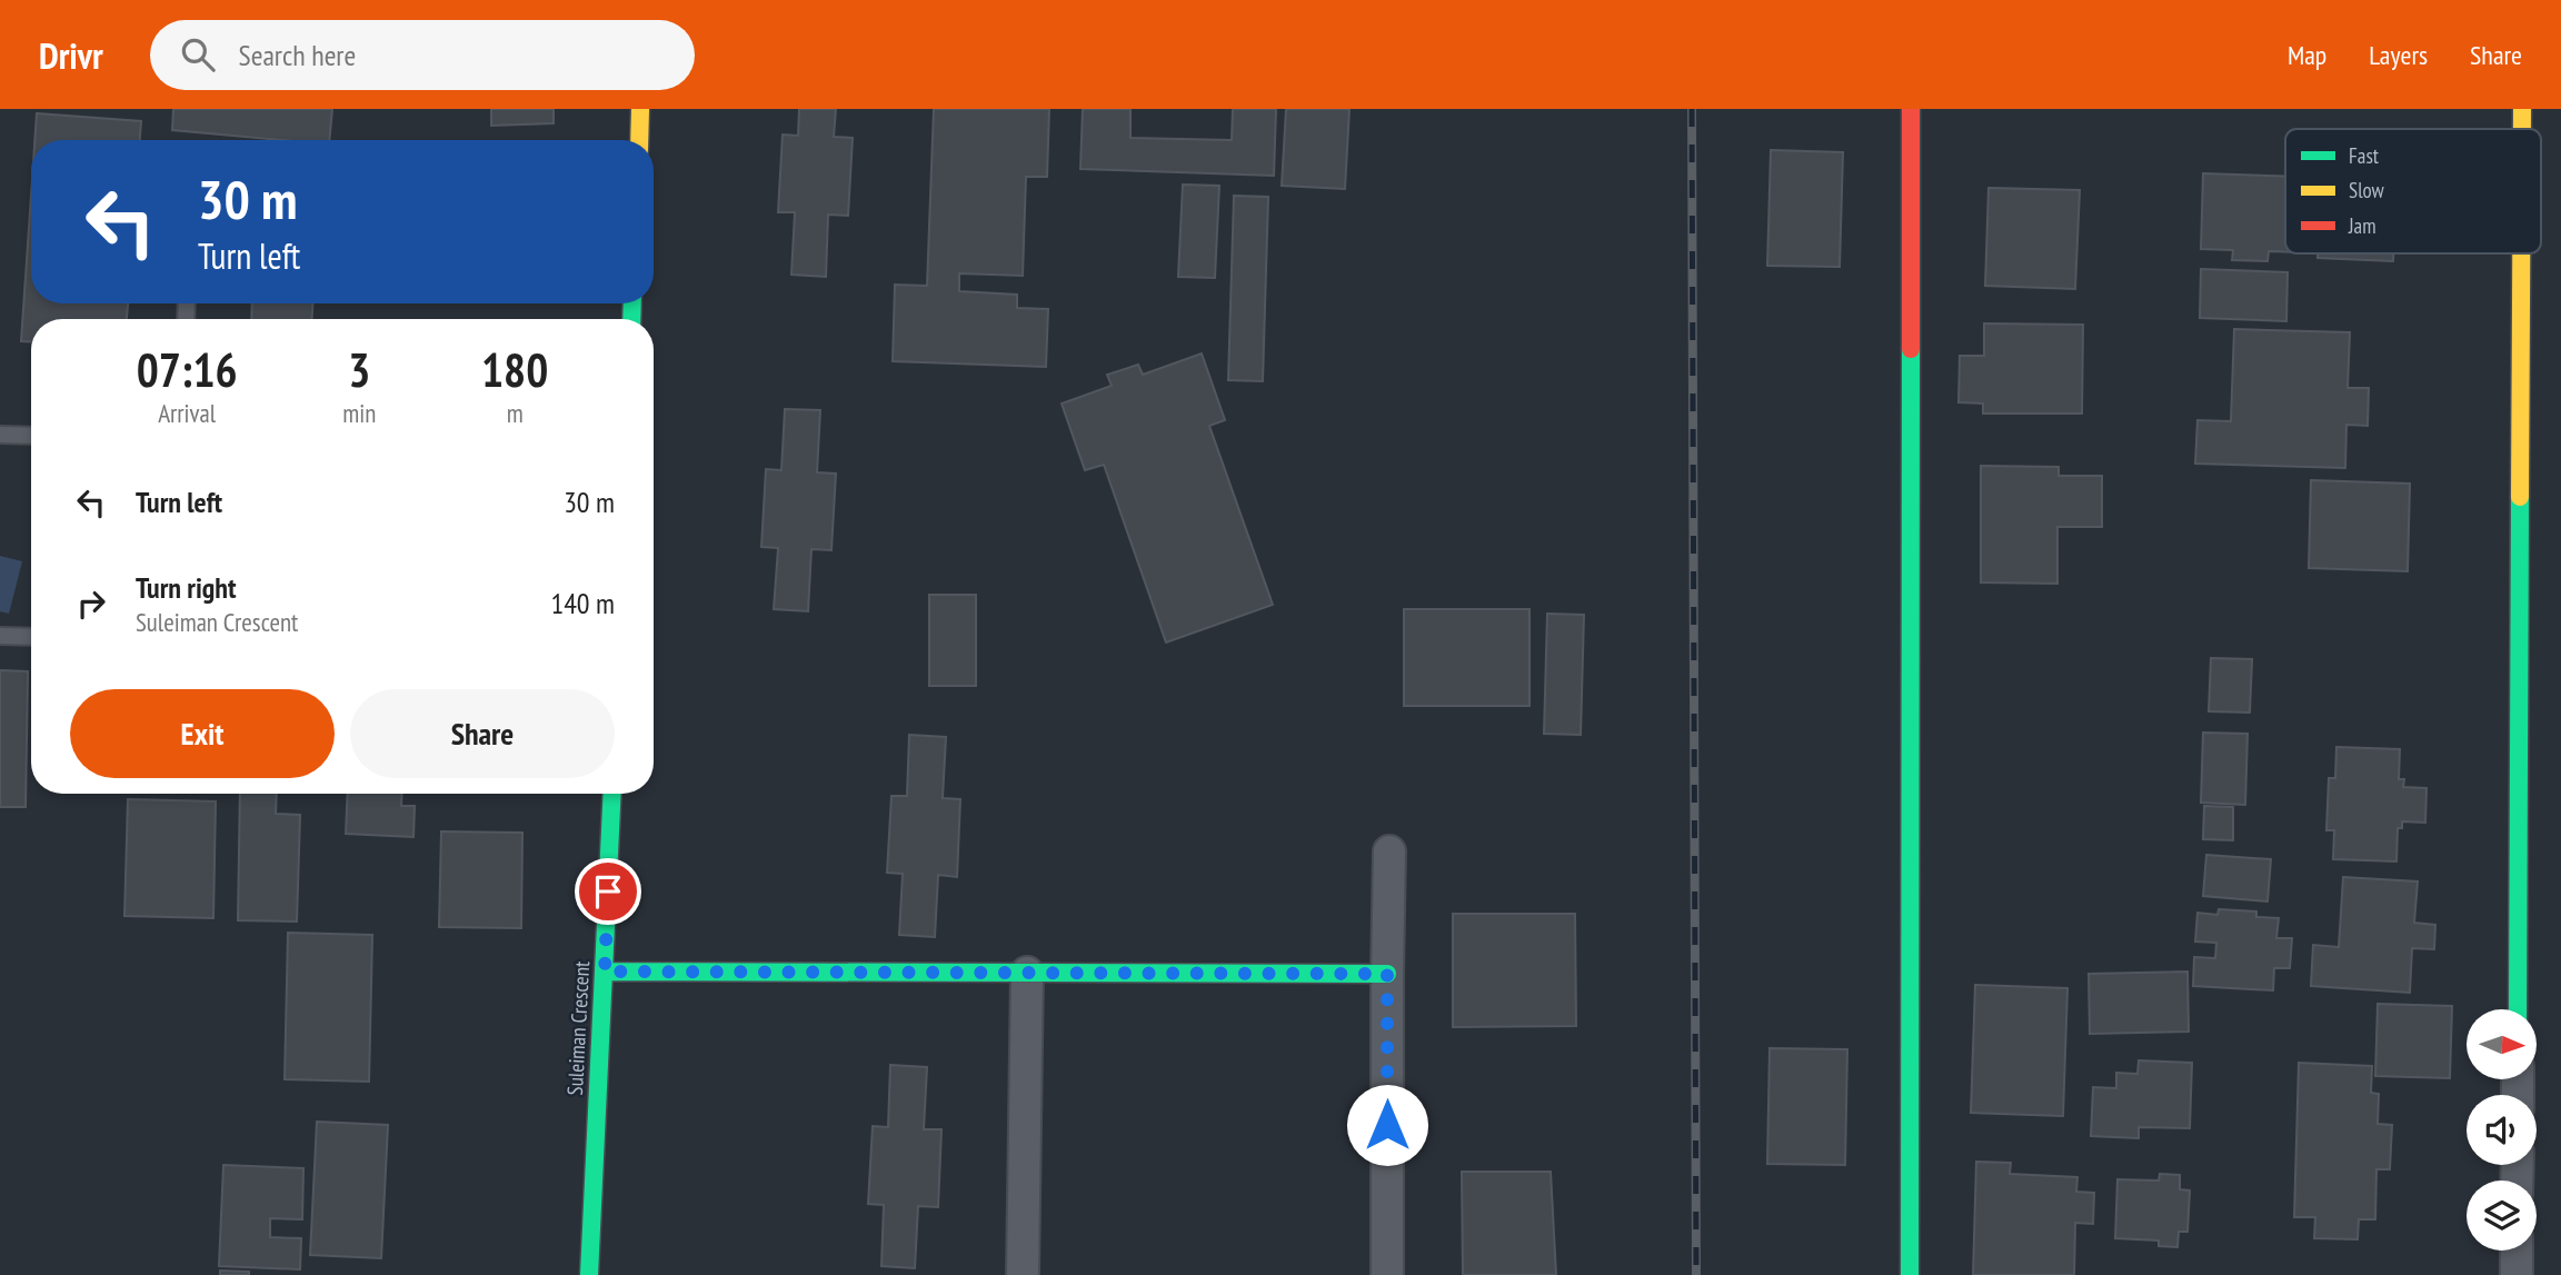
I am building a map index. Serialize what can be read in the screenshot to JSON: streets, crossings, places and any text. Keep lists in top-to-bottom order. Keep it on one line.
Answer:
{"streets":{"street":["Suleiman Crescent"]},"legend":["Fast","Slow","Jam"],"north":"right","page":{"header":"Drivr","search":"Search here","nav":["Map","Layers","Share"],"turn":["30 m","Turn left"],"eta":["07:16","Arrival","3","min","180","m"],"list":[{"name":"Turn left","value":"30 m"},{"name":"Turn right","note":"Suleiman Crescent","value":"140 m"}],"buttons":["Exit","Share"]}}
